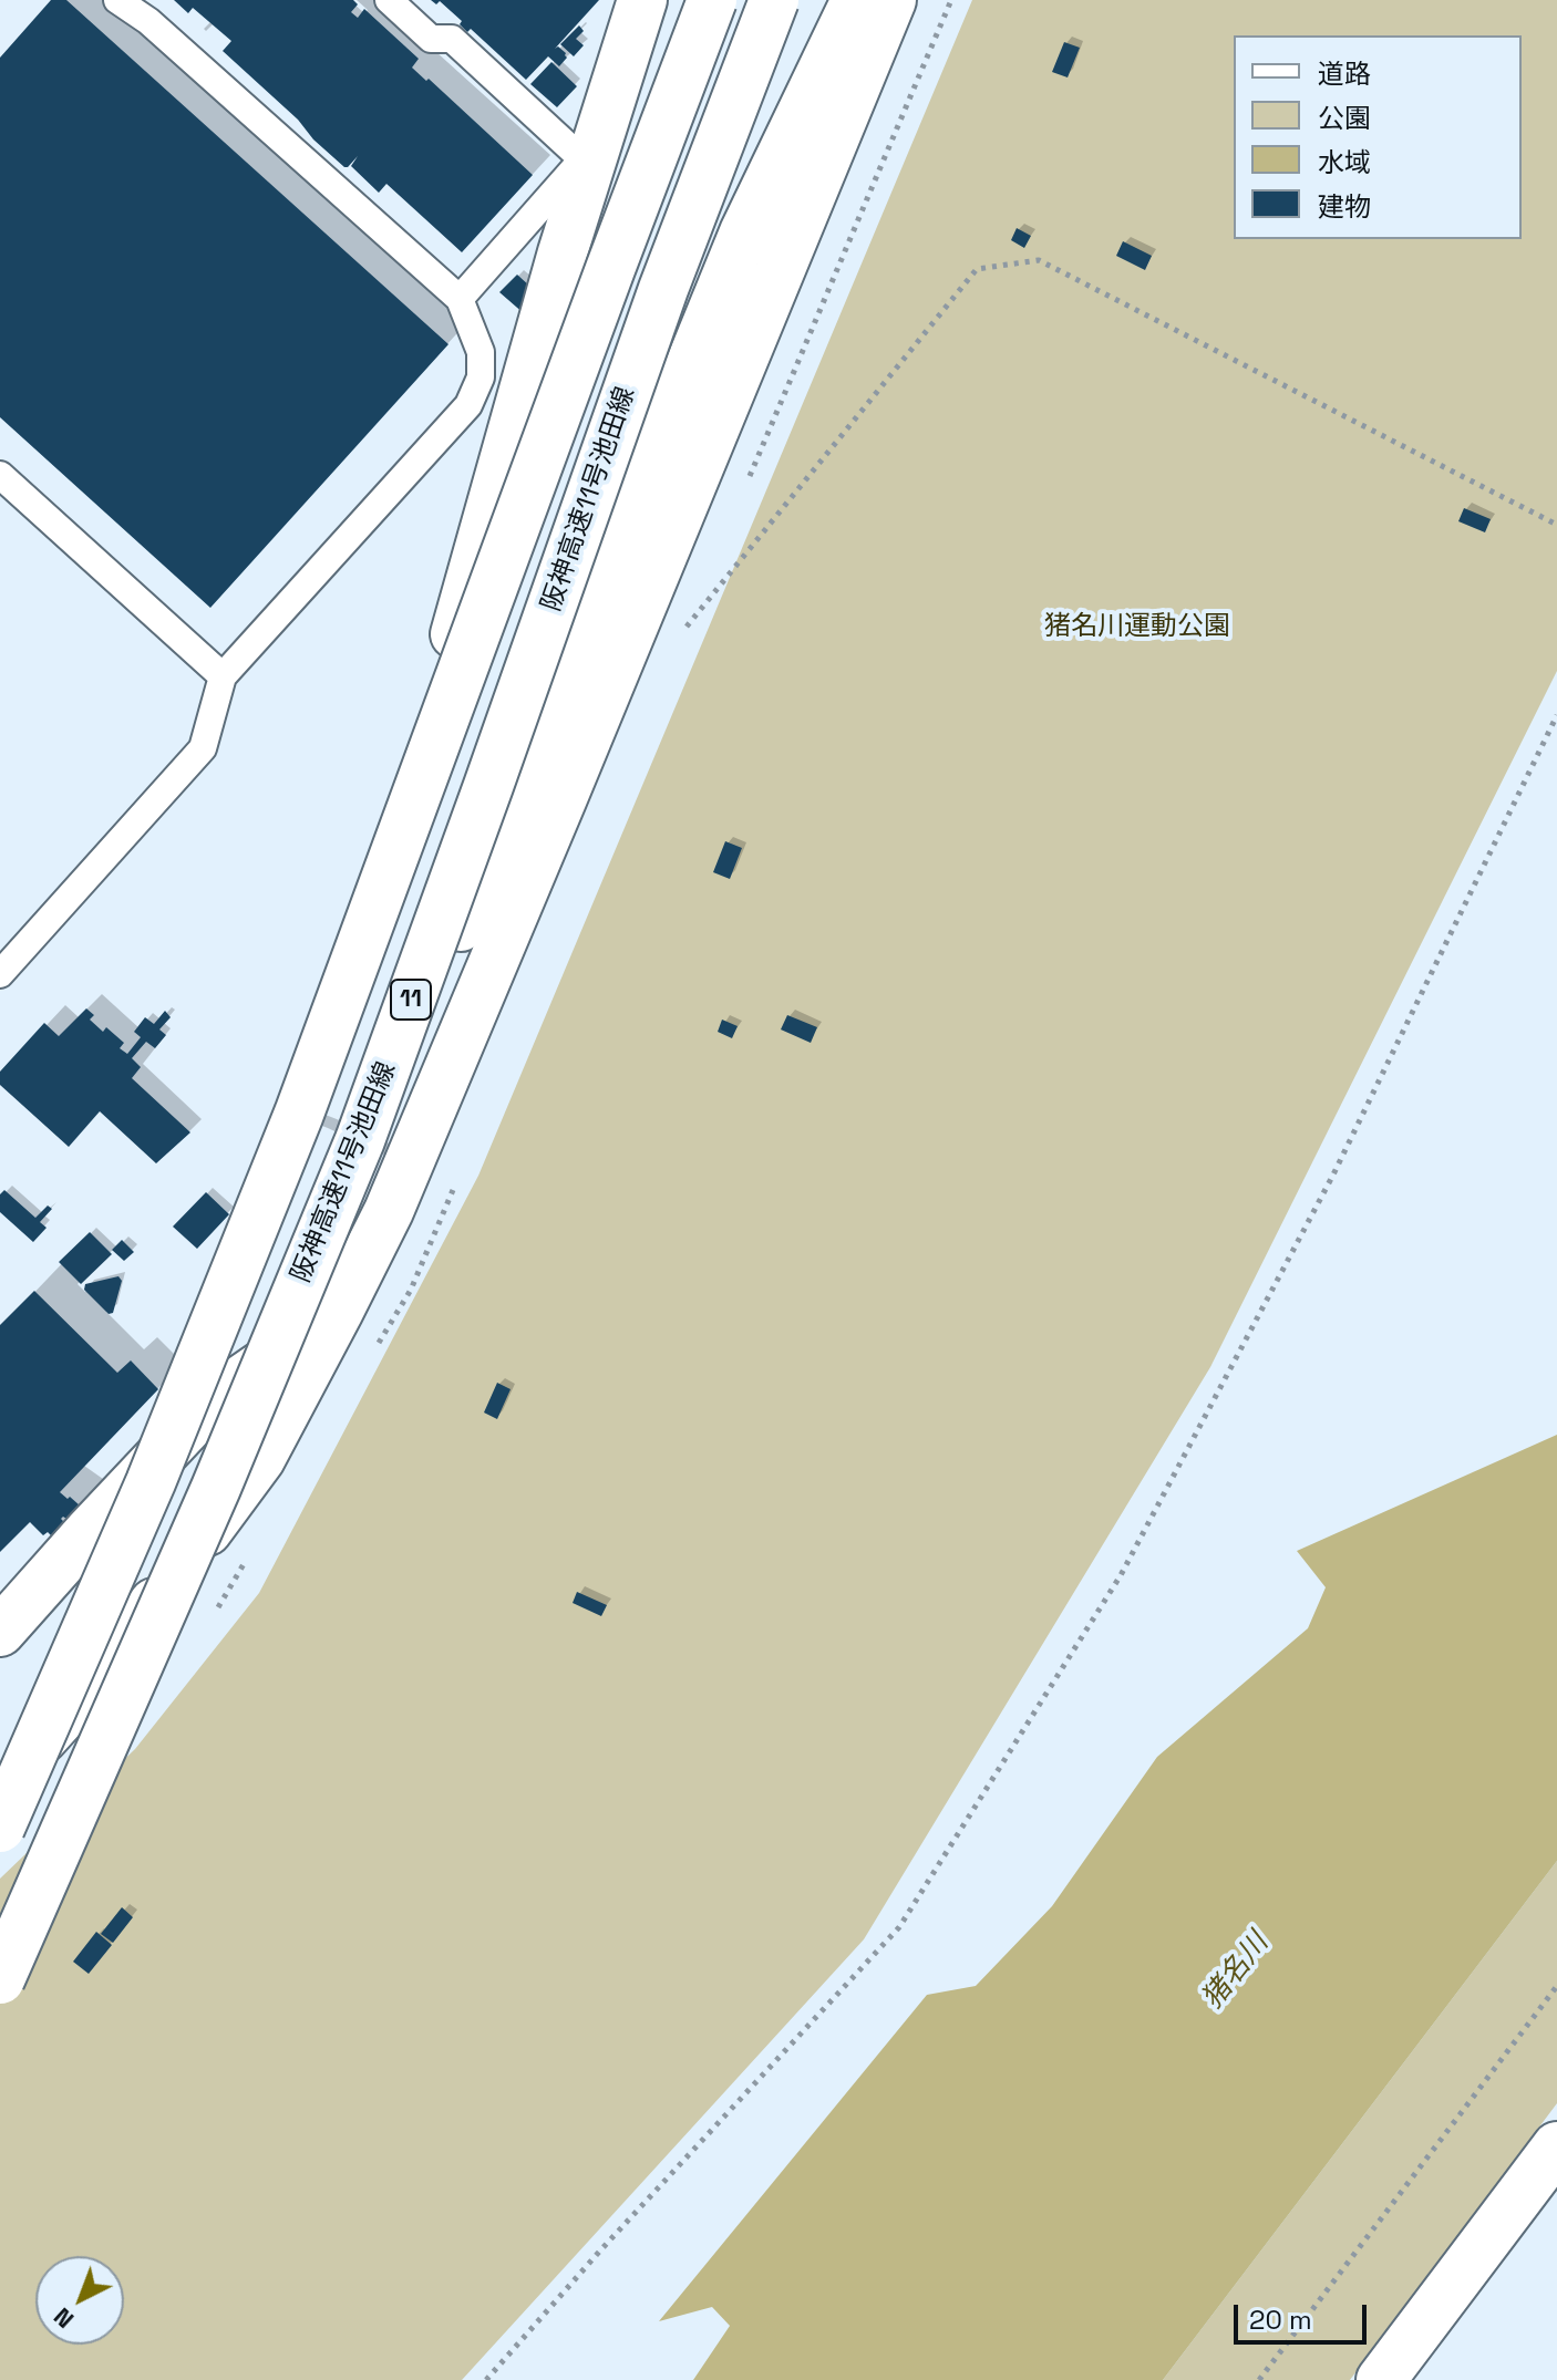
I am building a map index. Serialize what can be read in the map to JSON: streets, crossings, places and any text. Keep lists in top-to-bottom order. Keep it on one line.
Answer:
{"streets":{"main road":["阪神高速11号池田線","11"]},"water":["猪名川"],"parks":["猪名川運動公園"],"legend":["道路","公園","水域","建物"],"scale_bar":"20 m","north":"bottom left"}
